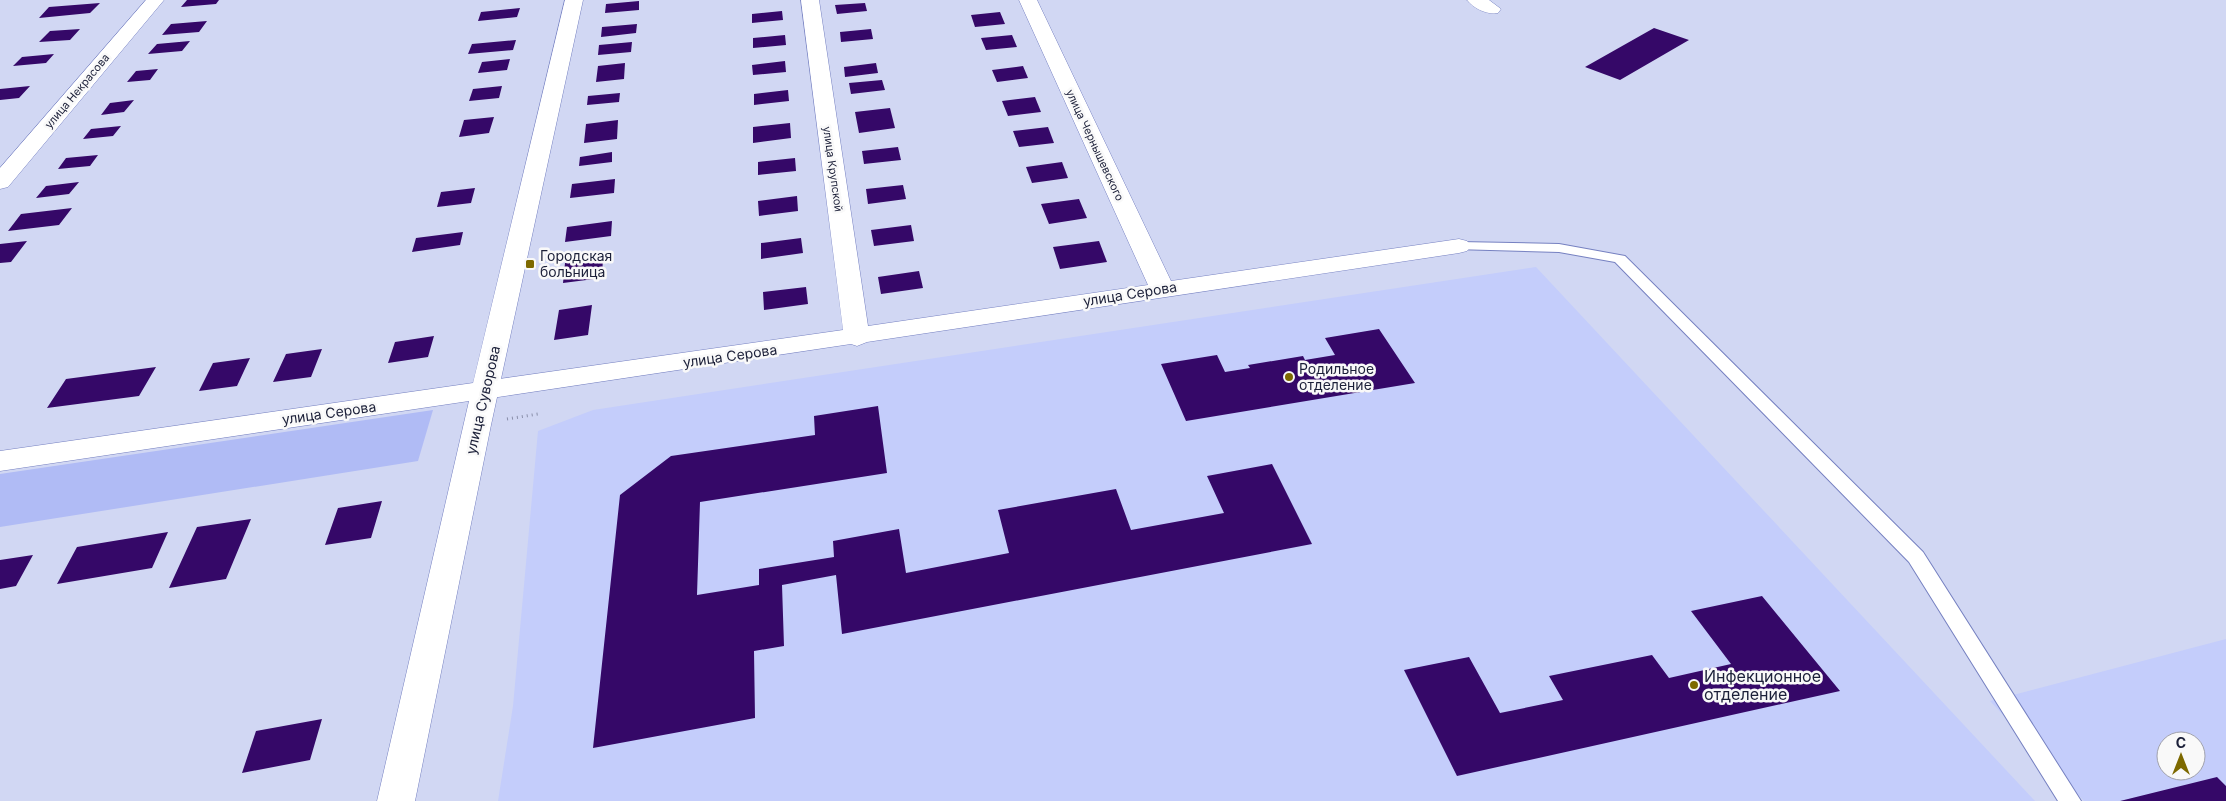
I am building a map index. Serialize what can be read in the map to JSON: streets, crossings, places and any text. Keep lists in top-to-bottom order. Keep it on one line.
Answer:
{"streets":{"street":["улица Некрасова","улица Чернышевского","улица Крупской","улица Серова","улица Суворова"]},"crossings":[["улица Чернышевского","улица Серова"],["улица Крупской","улица Серова"],["улица Серова","улица Суворова"]],"places":{"transit":["Городская больница"],"other":["Родильное отделение","Инфекционное отделение"]},"north":"top"}
